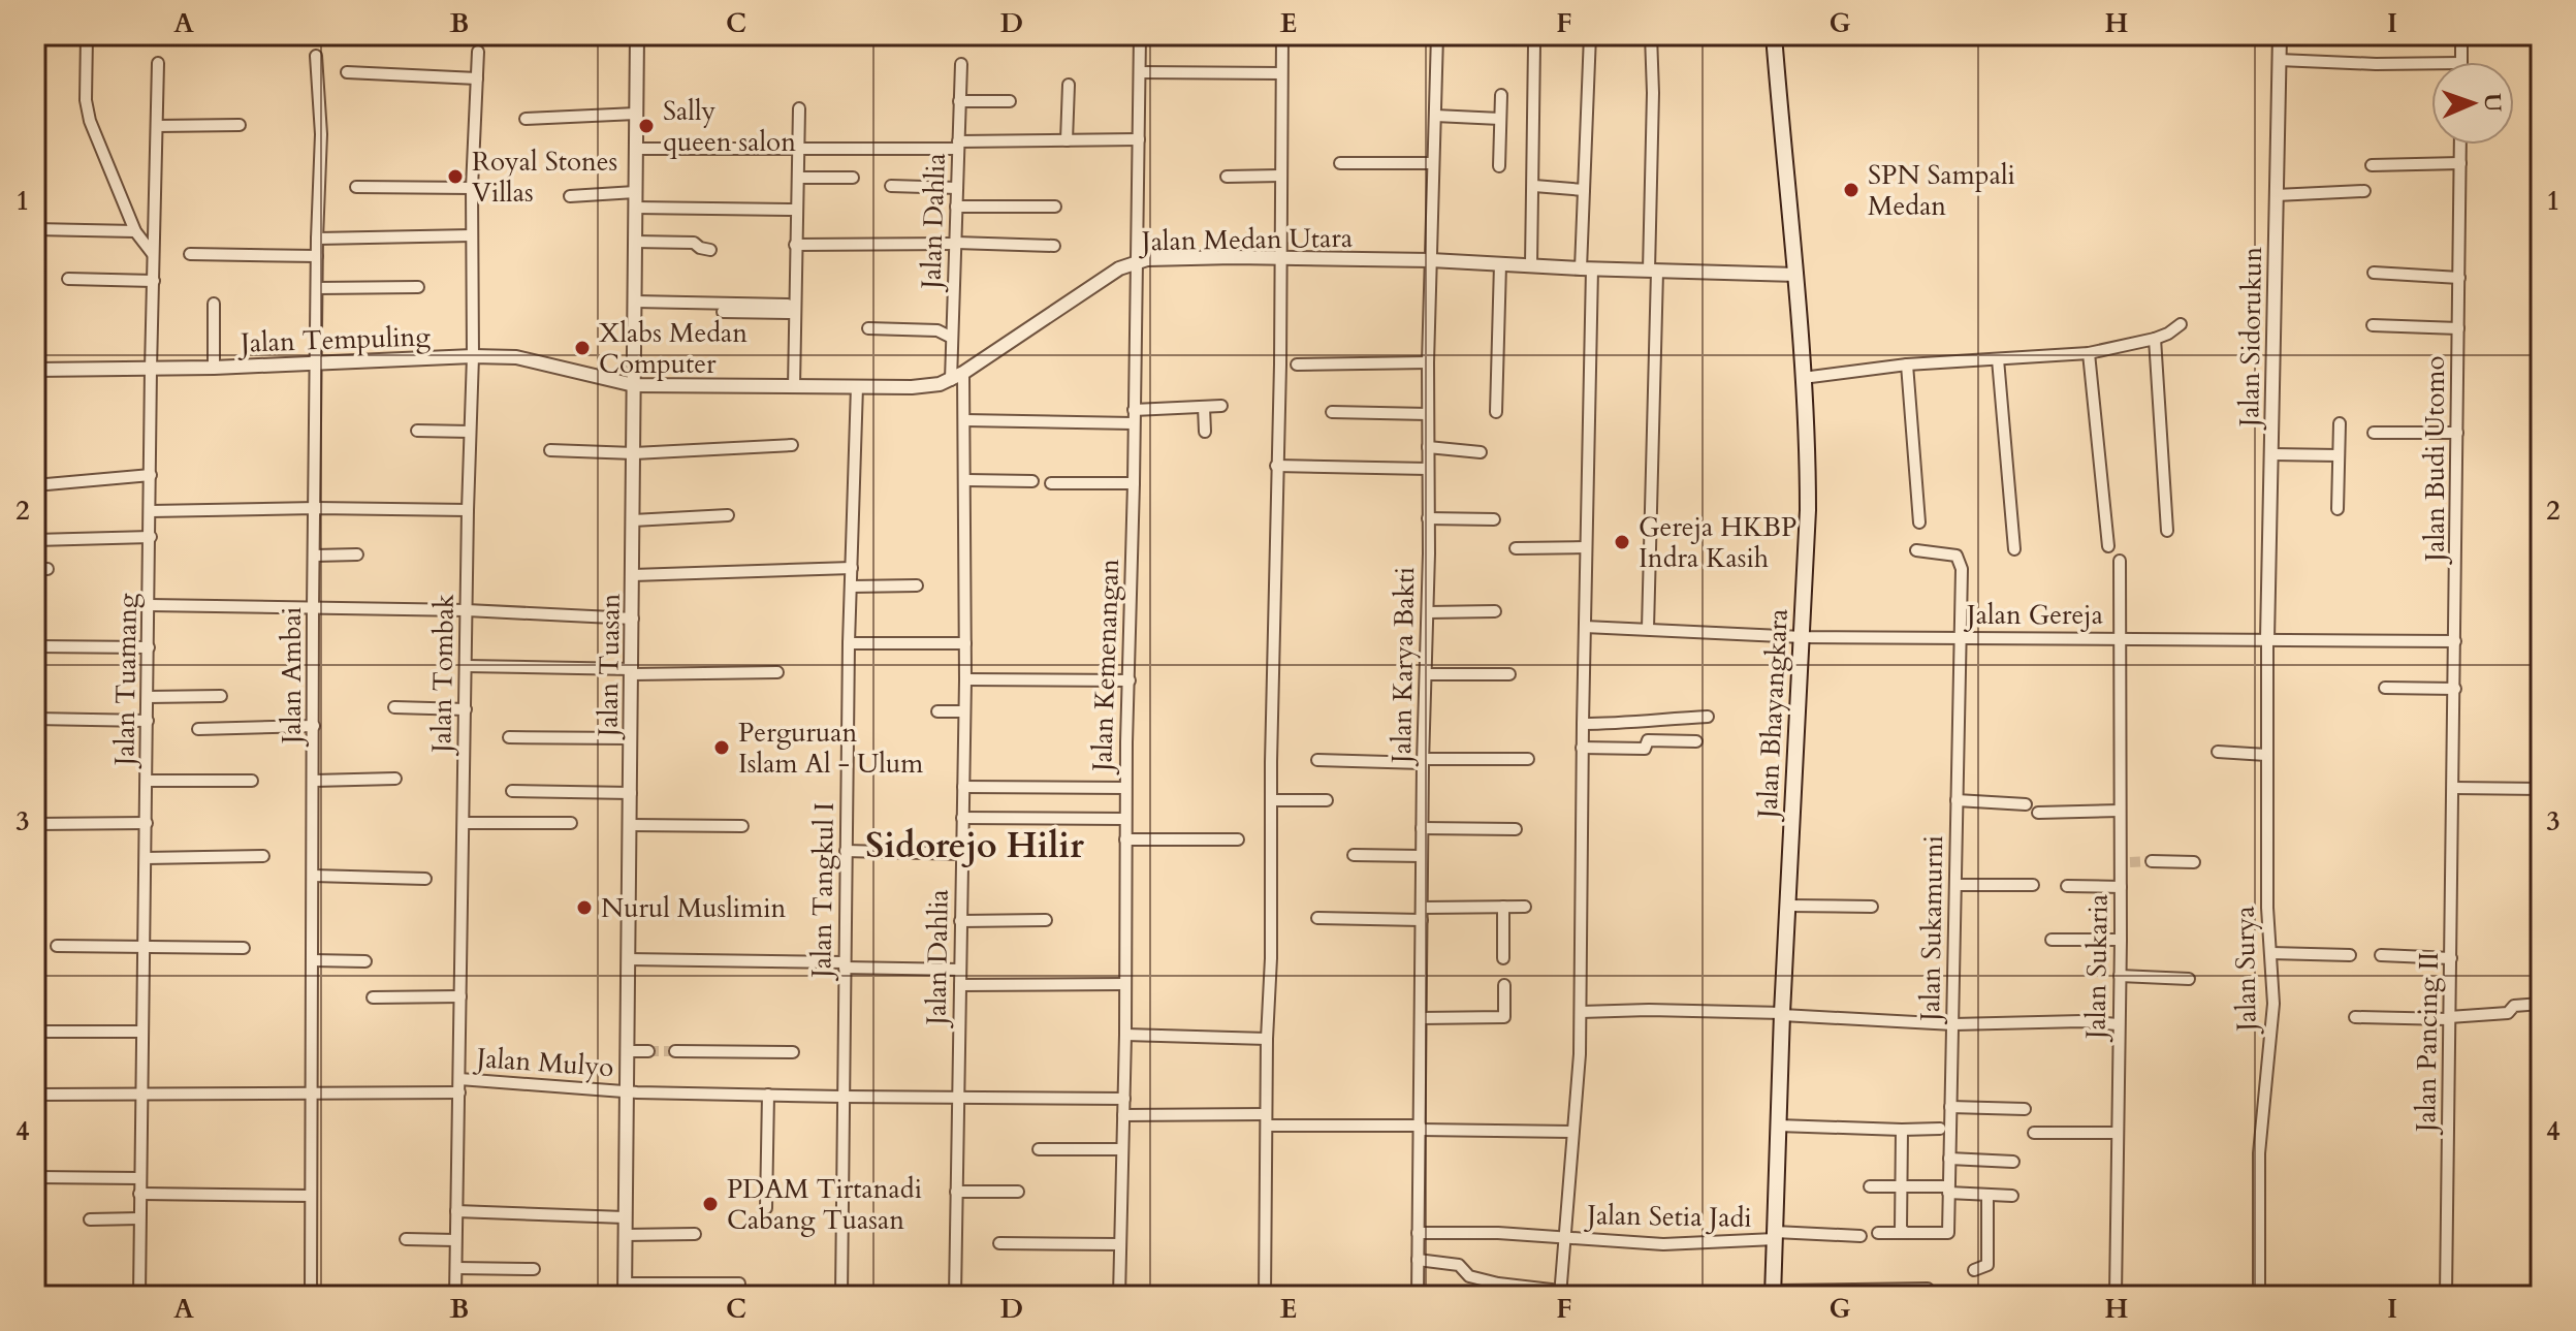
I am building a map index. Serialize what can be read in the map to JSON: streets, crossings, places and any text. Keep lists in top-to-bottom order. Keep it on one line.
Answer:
{"streets":{"main road":["Jalan Bhayangkara"],"street":["Jalan Dahlia","Jalan Medan Utara","Jalan Sidorukun","Jalan Tempuling","Jalan Budi Utomo","Jalan Gereja","Jalan Tuasan","Jalan Kemenangan","Jalan Karya Bakti","Jalan Tombak","Jalan Ambai","Jalan Tuamang","Jalan Tangkul I","Jalan Sukamurni","Jalan Sukaria","Jalan Surya","Jalan Pancing II","Jalan Mulyo","Jalan Setia Jadi"]},"crossings":[["Jalan Dahlia","Jalan Medan Utara"],["Jalan Dahlia","Jalan Mulyo"],["Jalan Medan Utara","Jalan Tempuling"],["Jalan Medan Utara","Jalan Tuasan"],["Jalan Medan Utara","Jalan Kemenangan"],["Jalan Medan Utara","Jalan Karya Bakti"],["Jalan Medan Utara","Jalan Bhayangkara"],["Jalan Medan Utara","Jalan Tangkul I"],["Jalan Sidorukun","Jalan Gereja"],["Jalan Sidorukun","Jalan Surya"],["Jalan Tempuling","Jalan Tuasan"],["Jalan Tempuling","Jalan Tombak"],["Jalan Tempuling","Jalan Ambai"],["Jalan Tempuling","Jalan Tuamang"],["Jalan Budi Utomo","Jalan Gereja"],["Jalan Budi Utomo","Jalan Pancing II"],["Jalan Gereja","Jalan Bhayangkara"],["Jalan Gereja","Jalan Sukamurni"],["Jalan Gereja","Jalan Sukaria"],["Jalan Gereja","Jalan Surya"],["Jalan Tuasan","Jalan Mulyo"],["Jalan Kemenangan","Jalan Mulyo"],["Jalan Karya Bakti","Jalan Setia Jadi"],["Jalan Tombak","Jalan Mulyo"],["Jalan Bhayangkara","Jalan Setia Jadi"],["Jalan Tangkul I","Jalan Mulyo"]],"districts":["Sidorejo Hilir"],"places":["Sally queen salon","Royal Stones Villas","SPN Sampali Medan","Xlabs Medan Computer","Gereja HKBP Indra Kasih","Perguruan Islam Al - Ulum","Nurul Muslimin","PDAM Tirtanadi Cabang Tuasan"],"north":"right","grid":{"columns":["A","B","C","D","E","F","G","H","I"],"rows":["1","2","3","4"]}}
